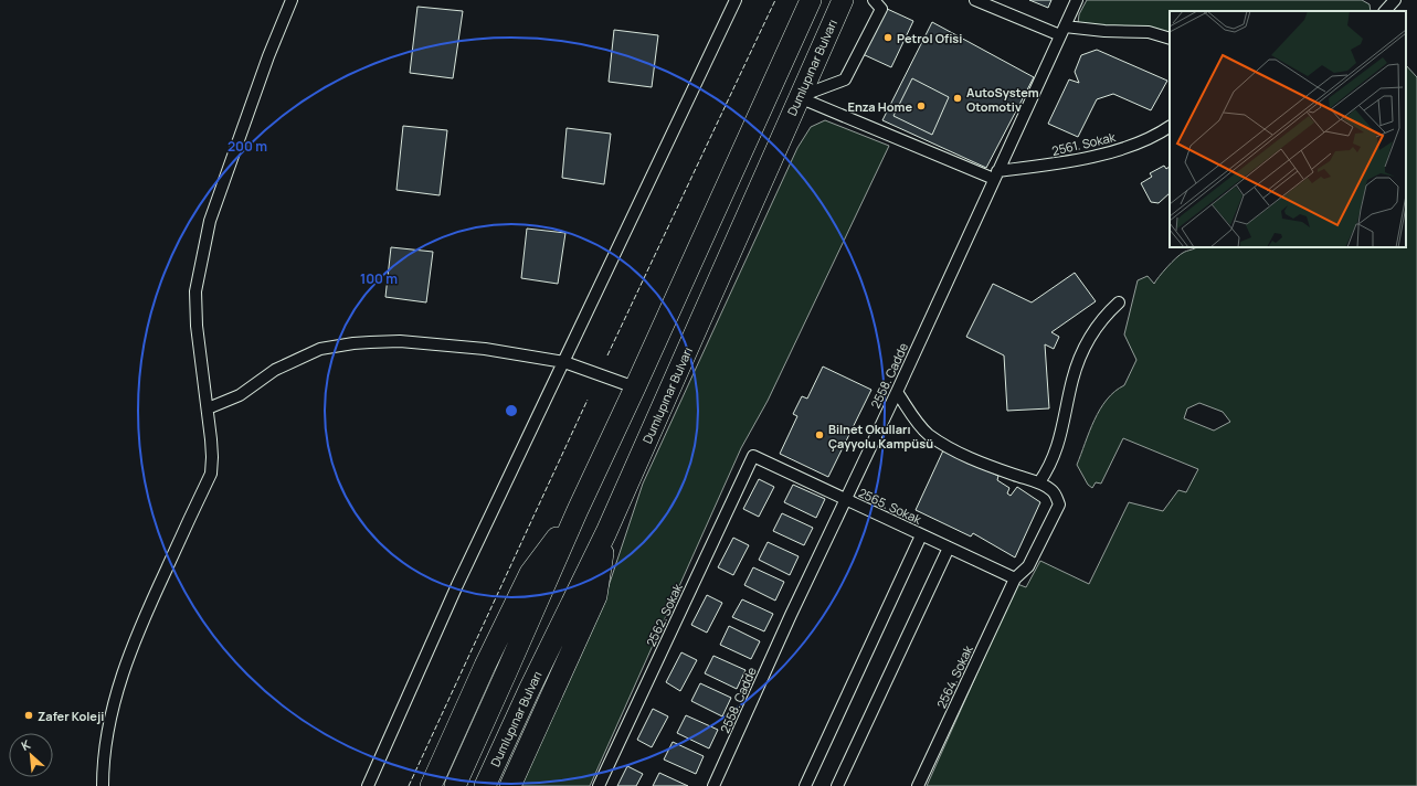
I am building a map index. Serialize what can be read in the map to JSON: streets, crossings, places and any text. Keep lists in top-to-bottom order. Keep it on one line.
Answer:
{"streets":{"highway":["Dumlupınar Bulvarı"],"street":["2561. Sokak","2558. Cadde","2565. Sokak","2562. Sokak","2564. Sokak"]},"crossings":[["2561. Sokak","2558. Cadde"],["2558. Cadde","2565. Sokak"],["2558. Cadde","2564. Sokak"],["2565. Sokak","2562. Sokak"],["2565. Sokak","2564. Sokak"]],"places":["Petrol Ofisi","AutoSystem Otomotiv","Enza Home","Bilnet Okulları Çayyolu Kampüsü","Zafer Koleji"],"north":"top left","rings":["200 m","100 m"]}
